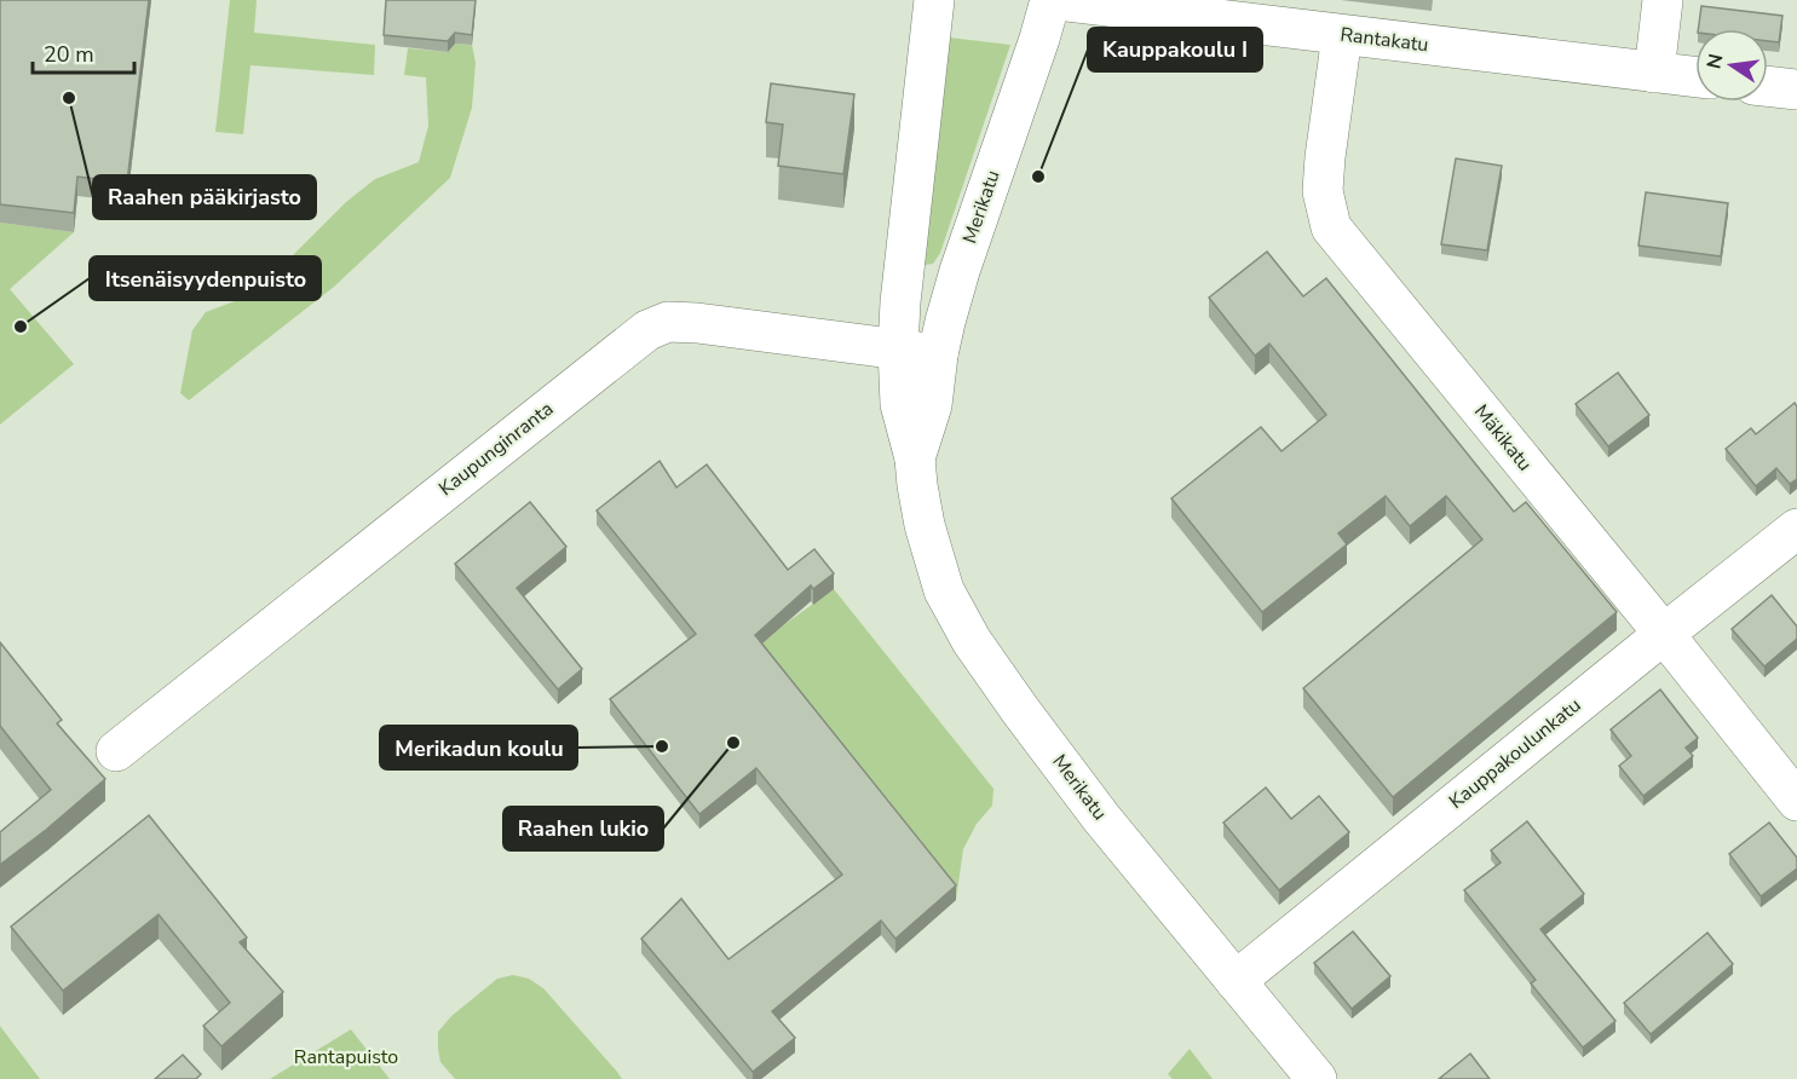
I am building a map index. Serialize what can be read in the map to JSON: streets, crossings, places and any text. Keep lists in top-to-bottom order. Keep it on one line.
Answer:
{"streets":{"street":["Rantakatu","Merikatu","Mäkikatu","Kaupunginranta","Kauppakoulunkatu"]},"crossings":[["Rantakatu","Mäkikatu"],["Merikatu","Kaupunginranta"],["Merikatu","Kauppakoulunkatu"],["Mäkikatu","Kauppakoulunkatu"]],"parks":["Rantapuisto"],"places":["Raahen pääkirjasto","Kauppakoulu I","Itsenäisyydenpuisto","Raahen lukio","Merikadun koulu"],"scale_bar":"20 m","north":"left"}
